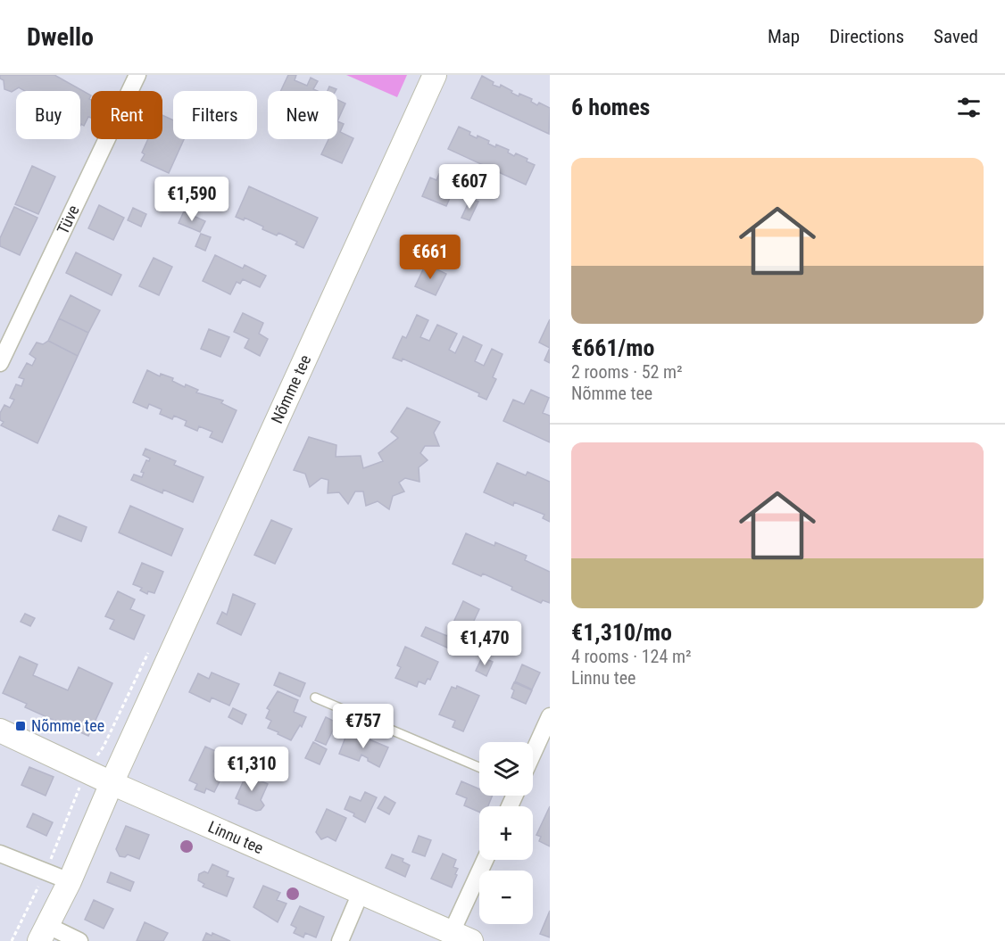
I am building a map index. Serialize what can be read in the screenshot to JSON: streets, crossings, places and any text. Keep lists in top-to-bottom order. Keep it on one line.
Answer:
{"streets":{"street":["Tüve","Nõmme tee","Linnu tee"]},"crossings":[["Nõmme tee","Linnu tee"]],"places":{"transit":["Nõmme tee"]},"page":{"header":"Dwello","nav":["Map","Directions","Saved"],"heading":"6 homes","chip":["Buy","Rent","Filters","New"],"list":[{"name":"€661/mo","note":"2 rooms · 52 m² · Nõmme tee"},{"name":"€1,310/mo","note":"4 rooms · 124 m² · Linnu tee"}],"price":["€607","€1,590","€661","€1,470","€757","€1,310"],"map_buttons":["+","−"]}}
